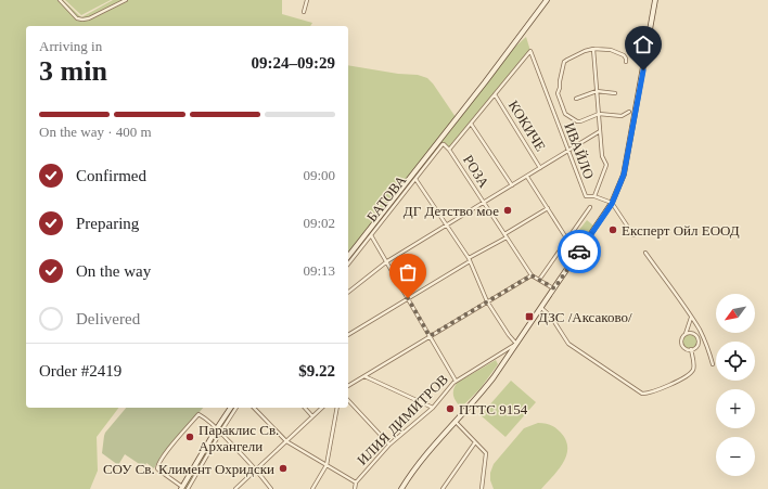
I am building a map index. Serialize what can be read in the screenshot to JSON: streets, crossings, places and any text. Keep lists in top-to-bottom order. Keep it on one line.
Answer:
{"streets":{"street":["КОКИЧЕ","ИВАЙЛО","РОЗА","БАТОВА","ИЛИЯ ДИМИТРОВ"]},"crossings":[["КОКИЧЕ","ИВАЙЛО"],["РОЗА","БАТОВА"]],"places":{"other":["ДГ Детство мое","Експерт Ойл ЕООД","ПТТС 9154","Параклис Св. Архангели","СОУ Св. Климент Охридски"],"transit":["ДЗС /Аксаково/"]},"north":"bottom left","page":{"heading":["3 min","Arriving in","09:24–09:29"],"panel":["Order #2419","$9.22"],"bar":"On the way · 400 m","list":[["Confirmed","09:00"],["Preparing","09:02"],["On the way","09:13"],"Delivered"],"map_buttons":["+","−"]}}
